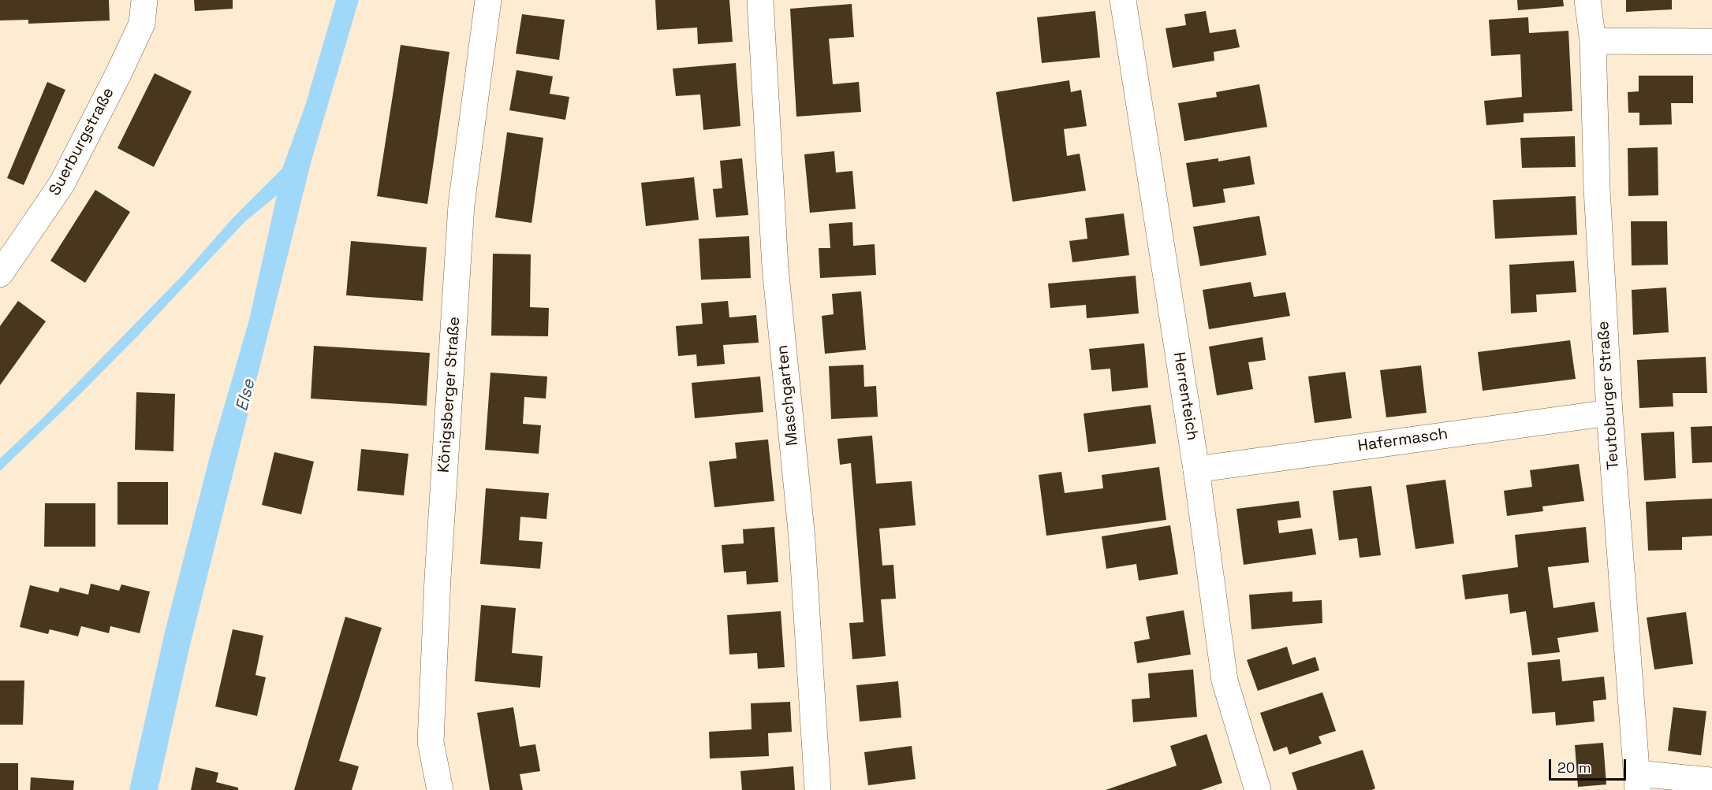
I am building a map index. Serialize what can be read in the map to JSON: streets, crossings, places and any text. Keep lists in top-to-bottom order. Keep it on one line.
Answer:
{"streets":{"street":["Suerburgstraße","Königsberger Straße","Maschgarten","Teutoburger Straße","Herrenteich","Hafermasch"]},"crossings":[["Teutoburger Straße","Hafermasch"],["Herrenteich","Hafermasch"]],"water":["Else"],"scale_bar":"20 m"}
